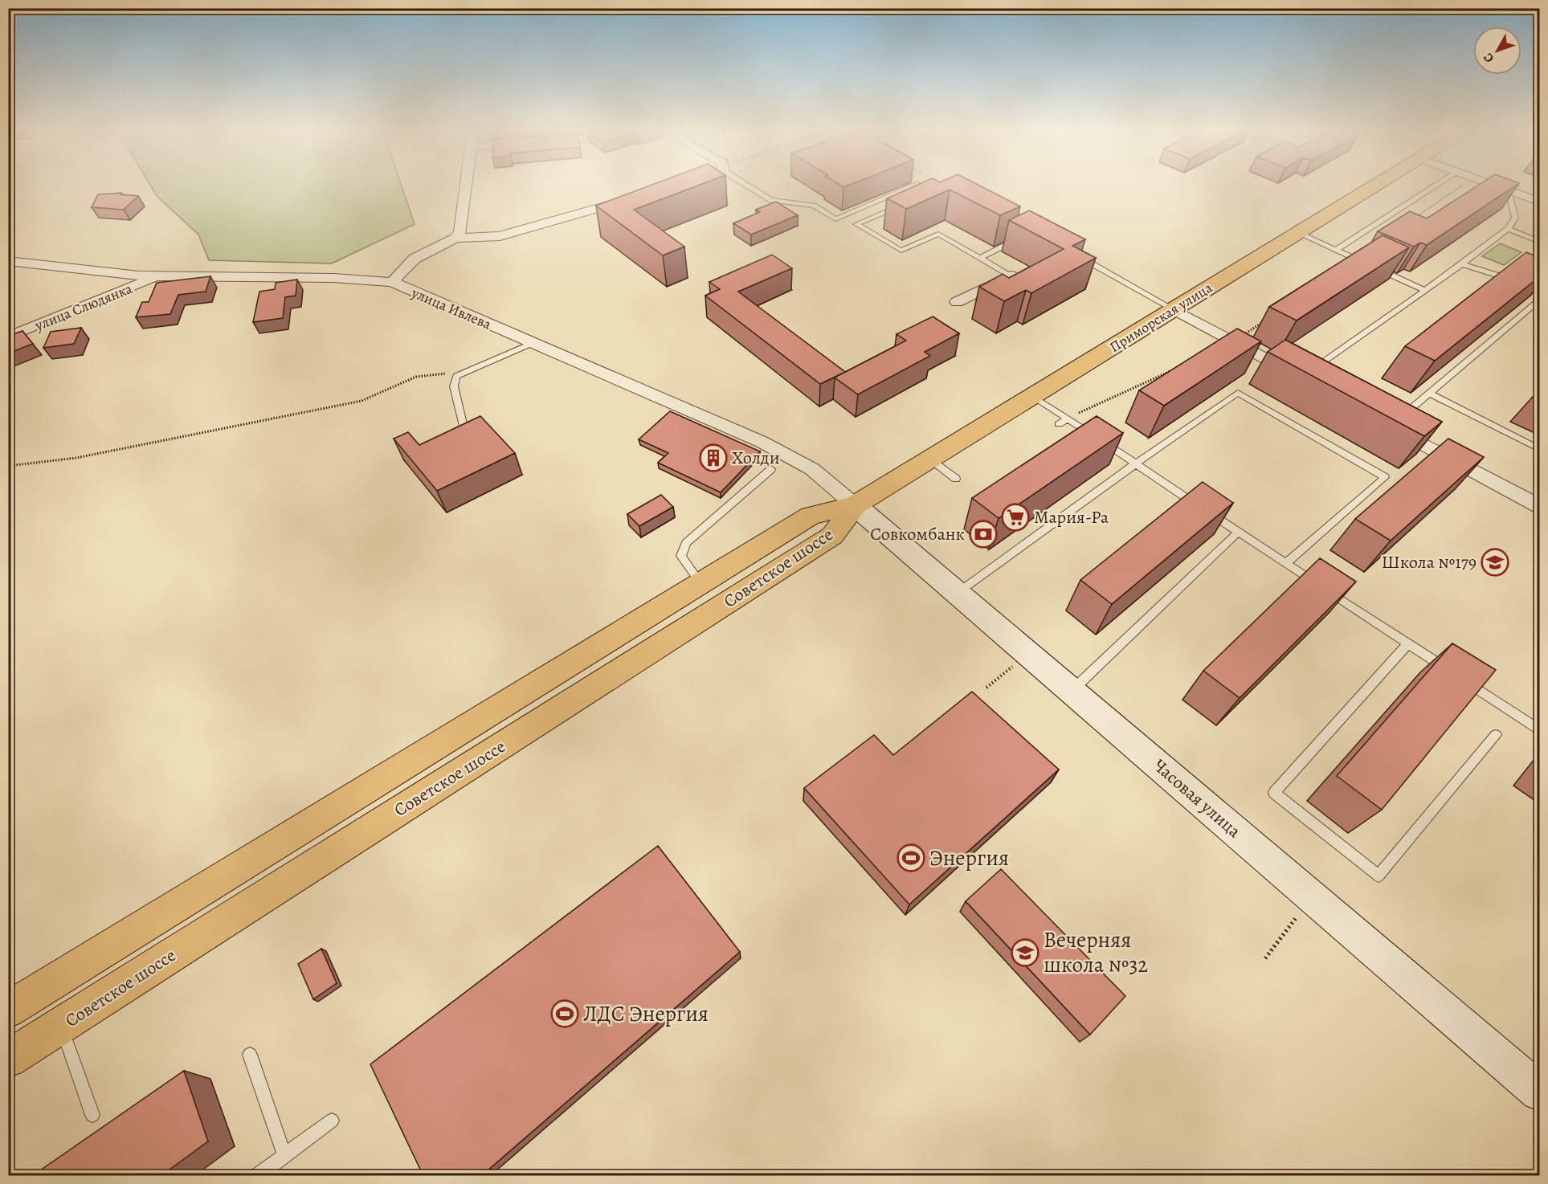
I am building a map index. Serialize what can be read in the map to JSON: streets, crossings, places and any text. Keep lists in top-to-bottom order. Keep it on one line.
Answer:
{"streets":{"highway":["Приморская улица","Советское шоссе"],"main road":["Часовая улица"],"street":["улица Слюдянка","улица Ивлева"]},"crossings":[["улица Слюдянка","улица Ивлева"],["улица Ивлева","Приморская улица"],["улица Ивлева","Советское шоссе"],["улица Ивлева","Часовая улица"],["Приморская улица","Советское шоссе"],["Приморская улица","Часовая улица"],["Советское шоссе","Часовая улица"]],"places":{"building":["Холди"],"supermarket":["Мария-Ра"],"bank":["Совкомбанк"],"school or university":["Школа №179","Вечерняя школа №32"],"sports":["Энергия","ЛДС Энергия"]},"north":"bottom left"}
